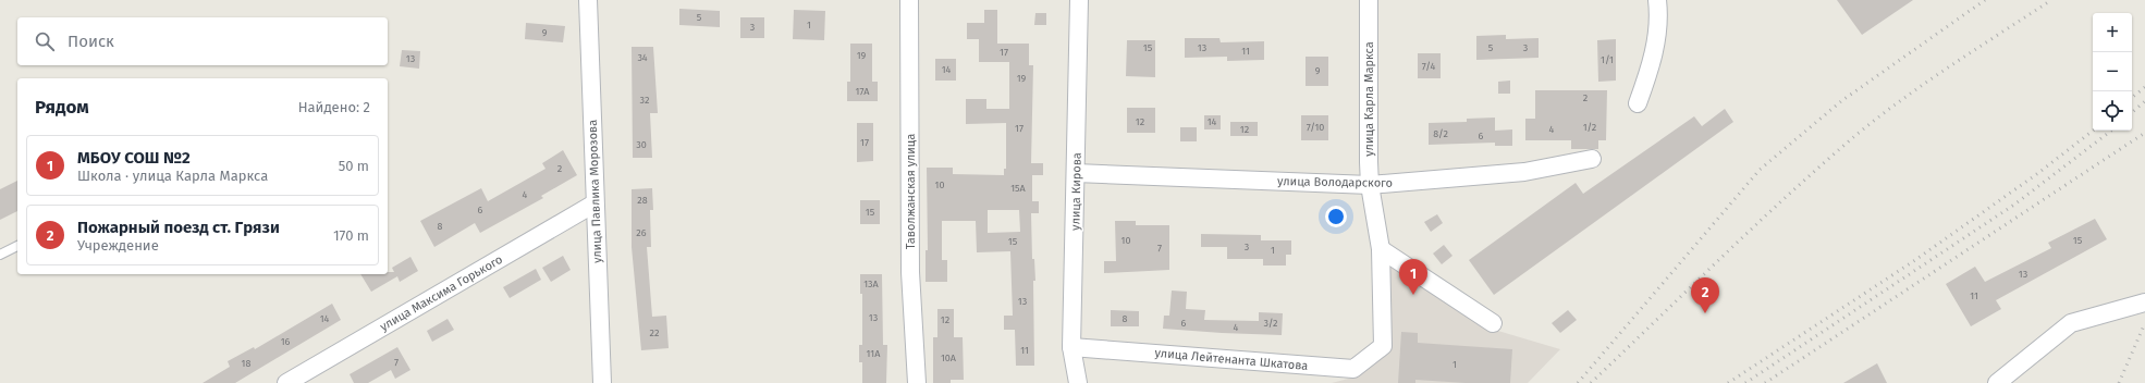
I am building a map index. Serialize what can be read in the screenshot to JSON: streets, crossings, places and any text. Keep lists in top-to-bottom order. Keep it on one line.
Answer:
{"streets":{"street":["улица Карла Маркса","улица Володарского","улица Павлика Морозова","Таволжанская улица","улица Кирова","улица Максима Горького","улица Лейтенанта Шкатова"]},"crossings":[["улица Карла Маркса","улица Володарского"],["улица Карла Маркса","улица Лейтенанта Шкатова"],["улица Володарского","улица Кирова"],["улица Павлика Морозова","улица Максима Горького"],["улица Кирова","улица Лейтенанта Шкатова"]],"house_numbers":["5","1","3","9","15","13","5","3","11","17","19","34","13","1/1","7/4","14","9","19","17А","2","32","12","14","7/10","1/2","17","12","4","8/2","6","17","30","2","10","15А","4","28","6","15","8","26","10","15","15","3","7","1","13","13А","11","13","13","14","8","12","6","3/2","4","22","16","11","11А","10А","7","18","1"],"page":{"map_buttons":["+","−"],"search":"Поиск","heading":["Рядом","Найдено: 2"],"list":[{"mark":"1","name":"МБОУ СОШ №2","note":"Школа · улица Карла Маркса","value":"50 m"},{"mark":"2","name":"Пожарный поезд ст. Грязи","note":"Учреждение","value":"170 m"}],"pins":["1","2"]}}
